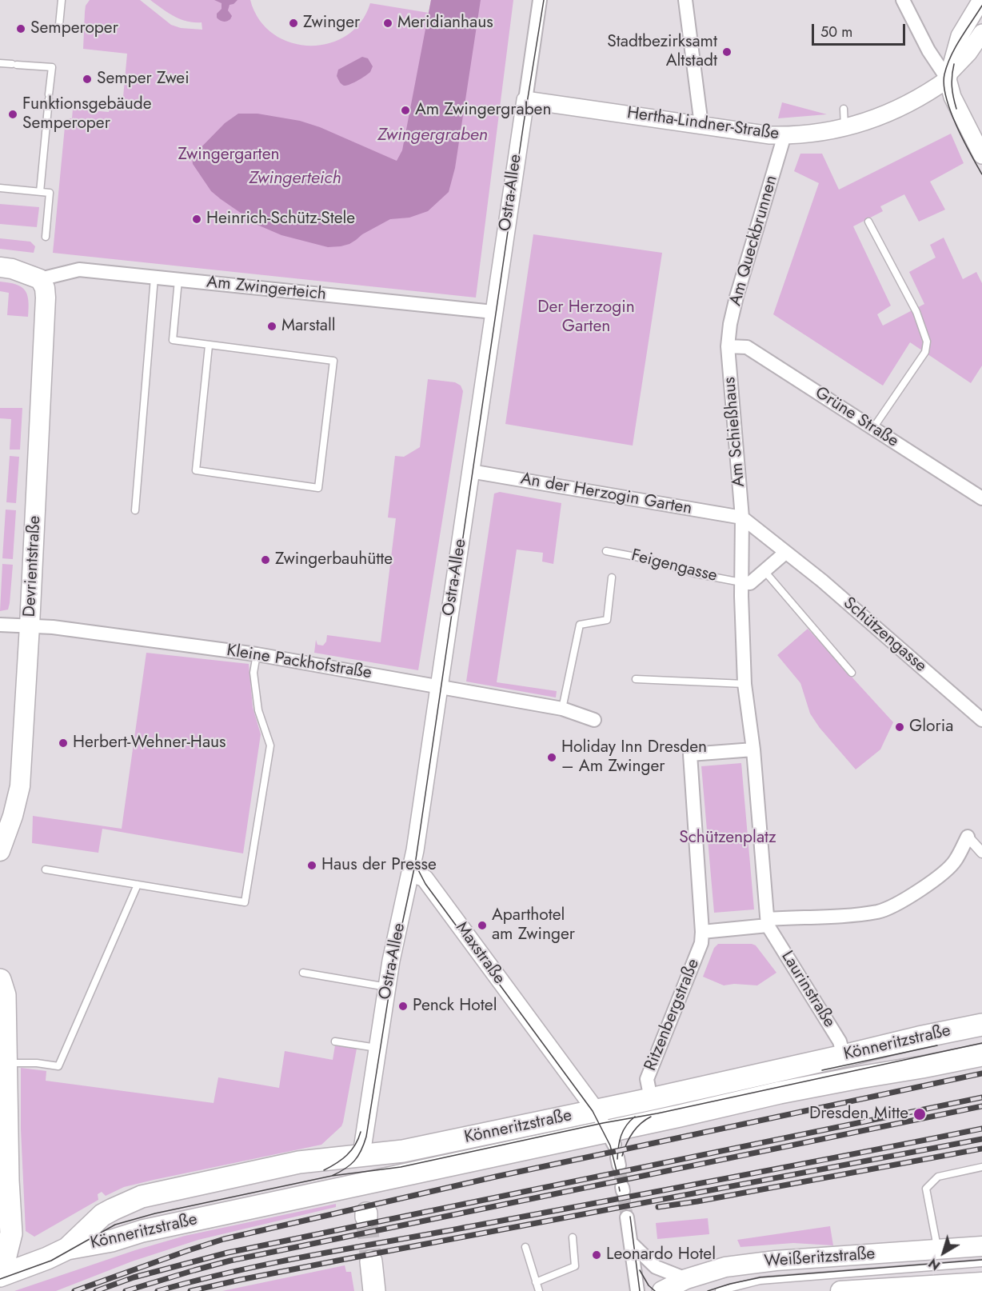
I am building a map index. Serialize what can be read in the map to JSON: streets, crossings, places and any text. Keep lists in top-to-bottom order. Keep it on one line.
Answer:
{"streets":{"main road":["Devrientstraße","Könneritzstraße","Weißeritzstraße"],"street":["Hertha-Lindner-Straße","Ostra-Allee","Am Queckbrunnen","Am Zwingerteich","Grüne Straße","Am Schießhaus","An der Herzogin Garten","Schützengasse","Kleine Packhofstraße","Maxstraße","Laurinstraße","Ritzenbergstraße"],"lane":["Feigengasse"]},"crossings":[["Hertha-Lindner-Straße","Ostra-Allee"],["Hertha-Lindner-Straße","Am Queckbrunnen"],["Ostra-Allee","Am Zwingerteich"],["Ostra-Allee","An der Herzogin Garten"],["Ostra-Allee","Kleine Packhofstraße"],["Ostra-Allee","Maxstraße"],["Ostra-Allee","Könneritzstraße"],["Am Queckbrunnen","Grüne Straße"],["Am Queckbrunnen","Am Schießhaus"],["Am Zwingerteich","Devrientstraße"],["Grüne Straße","Am Schießhaus"],["Am Schießhaus","An der Herzogin Garten"],["Am Schießhaus","Feigengasse"],["Devrientstraße","Kleine Packhofstraße"],["Maxstraße","Könneritzstraße"],["Laurinstraße","Könneritzstraße"],["Ritzenbergstraße","Könneritzstraße"]],"water":["Zwingergraben","Zwingerteich"],"parks":["Zwingergarten","Der Herzogin Garten","Schützenplatz"],"places":["Zwinger","Meridianhaus","Semperoper","Stadtbezirksamt Altstadt","Semper Zwei","Am Zwingergraben","Funktionsgebäude Semperoper","Heinrich-Schütz-Stele","Marstall","Zwingerbauhütte","Gloria","Herbert-Wehner-Haus","Holiday Inn Dresden – Am Zwinger","Haus der Presse","Aparthotel am Zwinger","Penck Hotel","Dresden Mitte","Leonardo Hotel"],"scale_bar":"50 m","north":"bottom left"}
